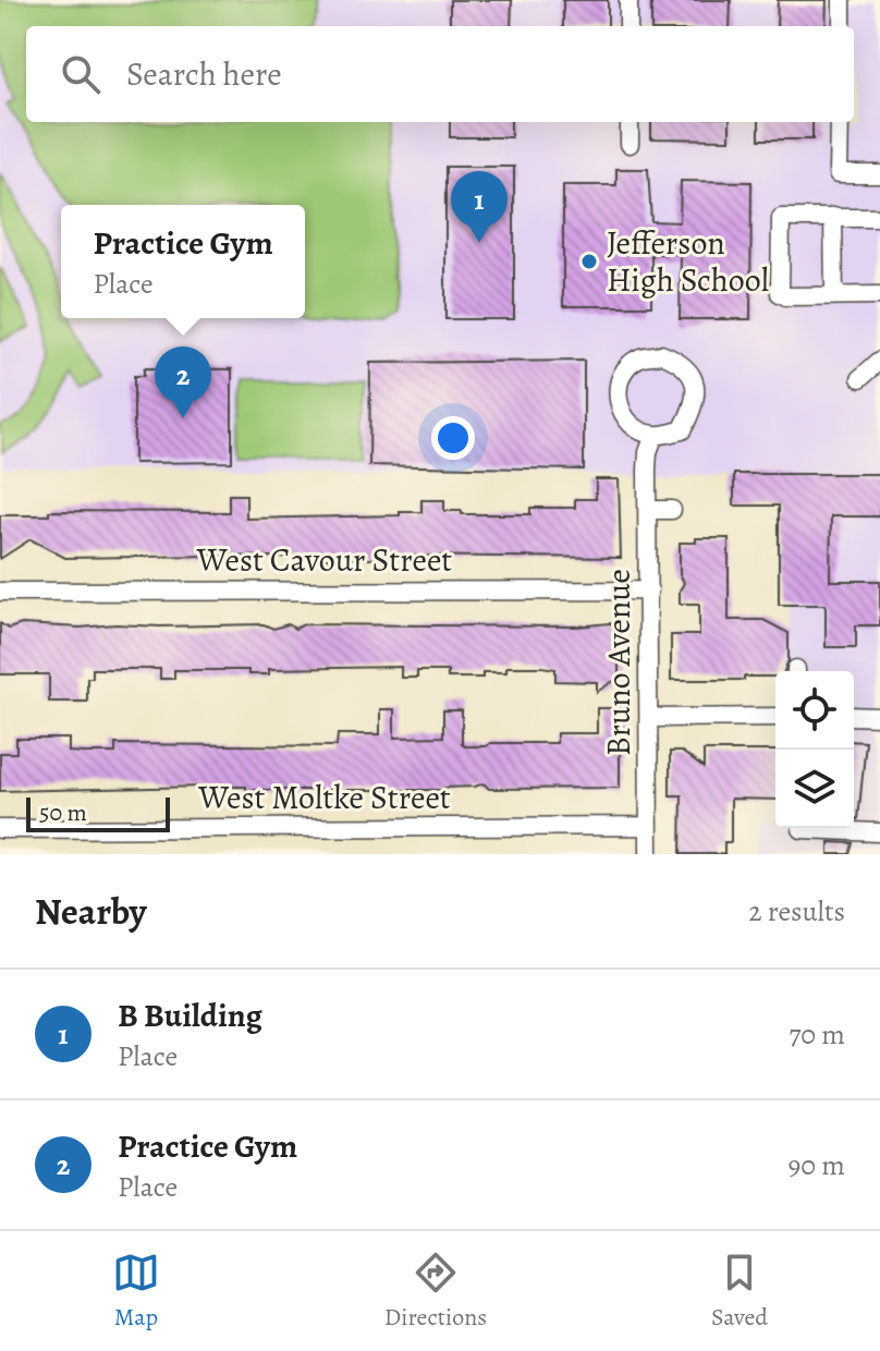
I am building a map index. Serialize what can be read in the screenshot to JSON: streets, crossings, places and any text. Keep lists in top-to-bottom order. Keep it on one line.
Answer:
{"streets":{"street":["West Cavour Street","Bruno Avenue","West Moltke Street"]},"crossings":[["West Cavour Street","Bruno Avenue"],["Bruno Avenue","West Moltke Street"]],"places":["Jefferson High School"],"scale_bar":"50 m","page":{"search":"Search here","pins":["1","2"],"popup":["Practice Gym","Place"],"scale":"50 m","heading":["Nearby","2 results"],"list":[{"mark":"1","name":"B Building","note":"Place","value":"70 m"},{"mark":"2","name":"Practice Gym","note":"Place","value":"90 m"}],"nav":["Map","Directions","Saved"]}}
